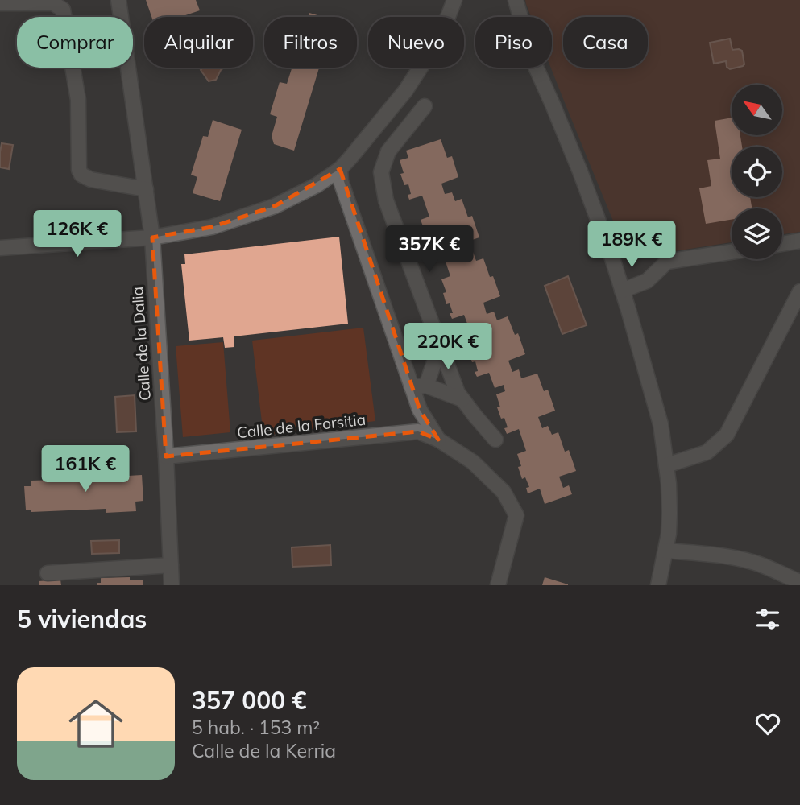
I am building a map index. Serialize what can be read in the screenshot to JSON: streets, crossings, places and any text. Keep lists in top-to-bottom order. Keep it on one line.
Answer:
{"streets":{"street":["Calle de la Dalia","Calle de la Forsitia"]},"crossings":[["Calle de la Dalia","Calle de la Forsitia"]],"north":"top left","page":{"chip":["Comprar","Alquilar","Filtros","Nuevo","Piso","Casa"],"price":["126K €","189K €","357K €","220K €","161K €"],"heading":"5 viviendas","list":[{"name":"357 000 €","note":"5 hab. · 153 m² · Calle de la Kerria"}]}}
